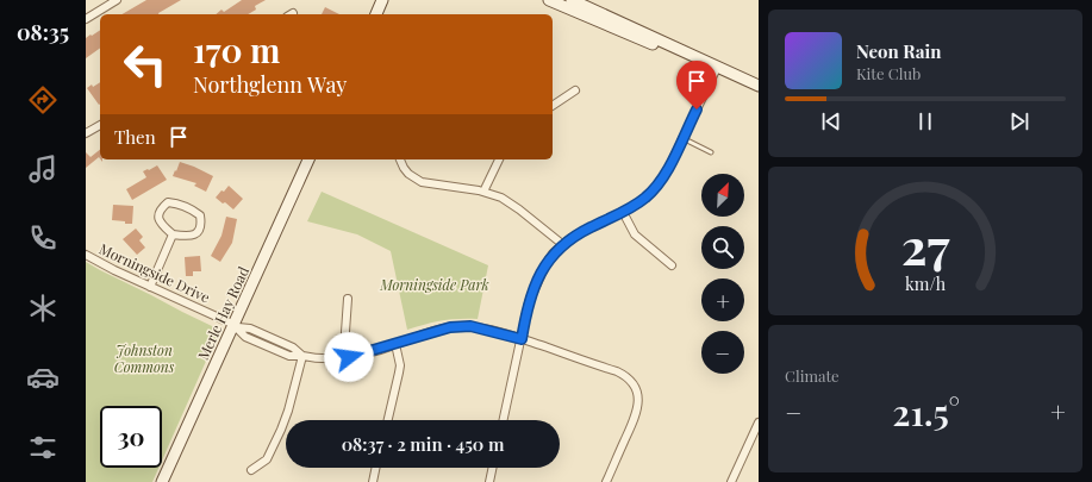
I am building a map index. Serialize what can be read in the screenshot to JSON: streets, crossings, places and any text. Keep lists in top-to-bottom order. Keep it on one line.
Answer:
{"streets":{"main road":["Merle Hay Road"],"street":["Morningside Drive"]},"crossings":[["Morningside Drive","Merle Hay Road"]],"parks":["Morningside Park","Johnston Commons"],"north":"top right","page":{"tabs":"08:35","turn":["170 m","Northglenn Way"],"song":["Neon Rain","Kite Club"],"then":"Then","map_buttons":["+","−"],"tile":"Climate","heat":["−","21.5°","+"],"limit":"30","trip":"08:37 · 2 min · 450 m","gauge":["27","km/h"]}}
